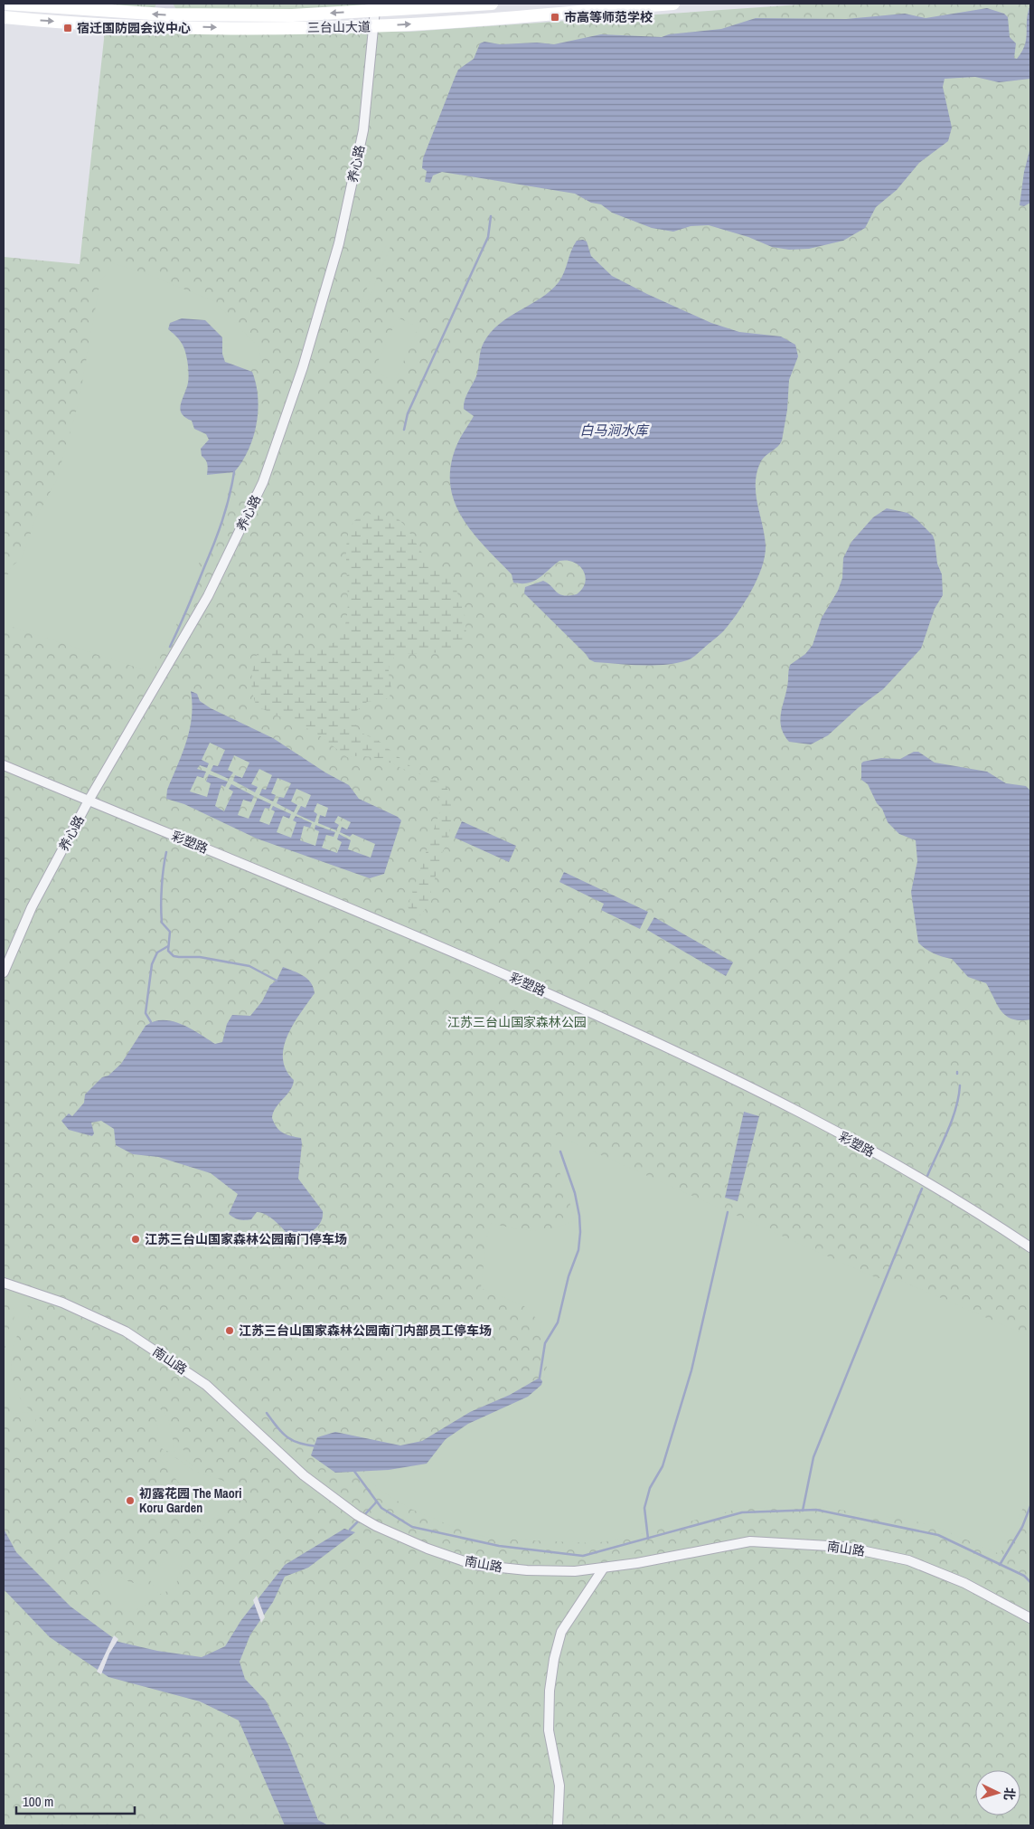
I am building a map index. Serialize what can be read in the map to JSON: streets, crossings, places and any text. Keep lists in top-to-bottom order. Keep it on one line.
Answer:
{"streets":{"main road":["三台山大道"],"street":["养心路","彩塑路","南山路"]},"crossings":[["三台山大道","养心路"],["养心路","彩塑路"]],"water":["白马涧水库"],"parks":["江苏三台山国家森林公园"],"places":{"transit":["市高等师范学校","宿迁国防园会议中心"],"other":["江苏三台山国家森林公园南门停车场","江苏三台山国家森林公园南门内部员工停车场","初露花园 The Maori Koru Garden"]},"scale_bar":"100 m","north":"right"}
